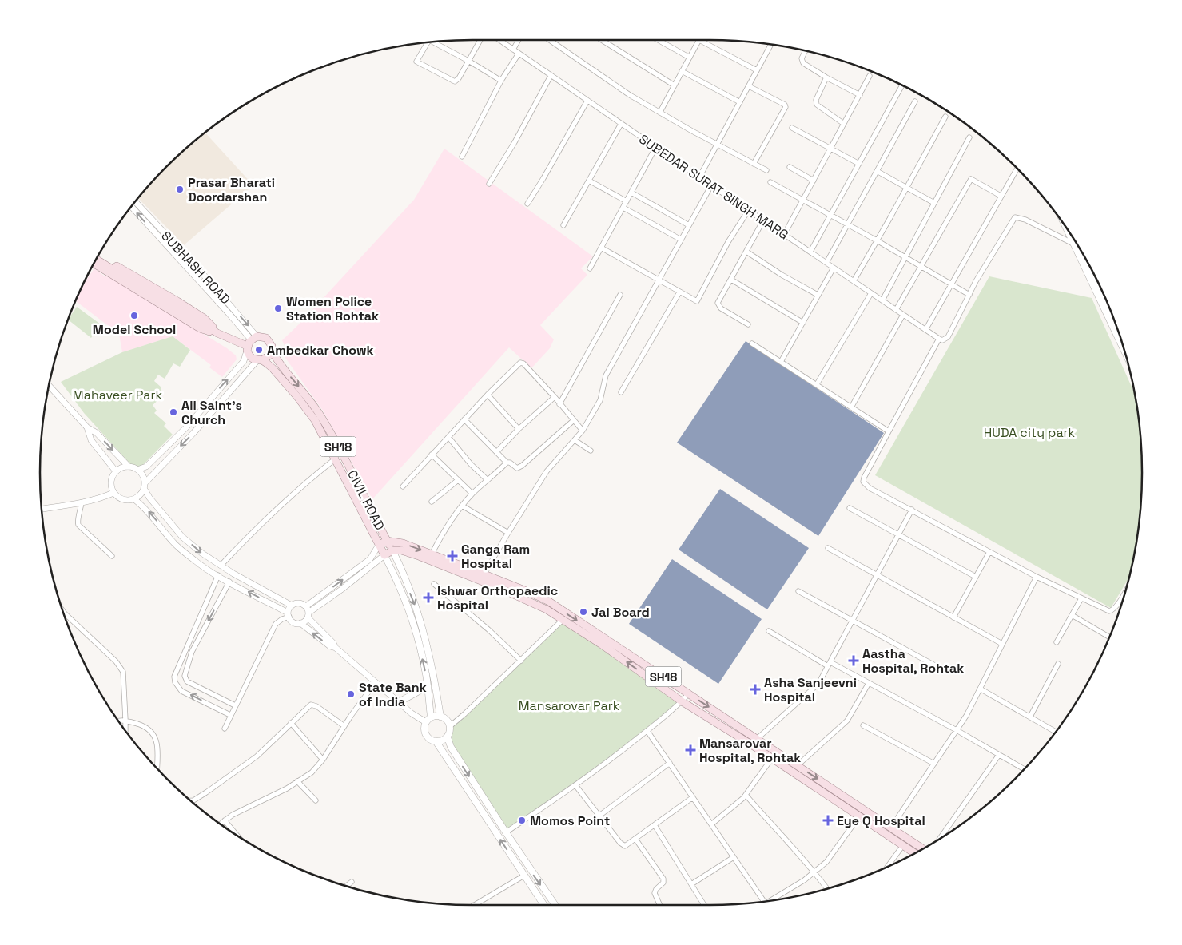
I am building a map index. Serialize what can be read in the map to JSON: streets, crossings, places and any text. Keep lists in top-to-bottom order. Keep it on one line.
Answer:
{"streets":{"main road":["SH18","CIVIL ROAD"],"street":["SUBEDAR SURAT SINGH MARG","SUBHASH ROAD"]},"crossings":[["SUBHASH ROAD","SH18"],["SUBHASH ROAD","CIVIL ROAD"],["SH18","CIVIL ROAD"]],"parks":["Mahaveer Park","HUDA city park","Mansarovar Park"],"places":{"other":["Prasar Bharati Doordarshan","Women Police Station Rohtak","Model School","Ambedkar Chowk","All Saint's Church","Jal Board","State Bank of India","Momos Point"],"health":["Ganga Ram Hospital","Ishwar Orthopaedic Hospital","Aastha Hospital, Rohtak","Asha Sanjeevni Hospital","Mansarovar Hospital, Rohtak","Eye Q Hospital"]}}
